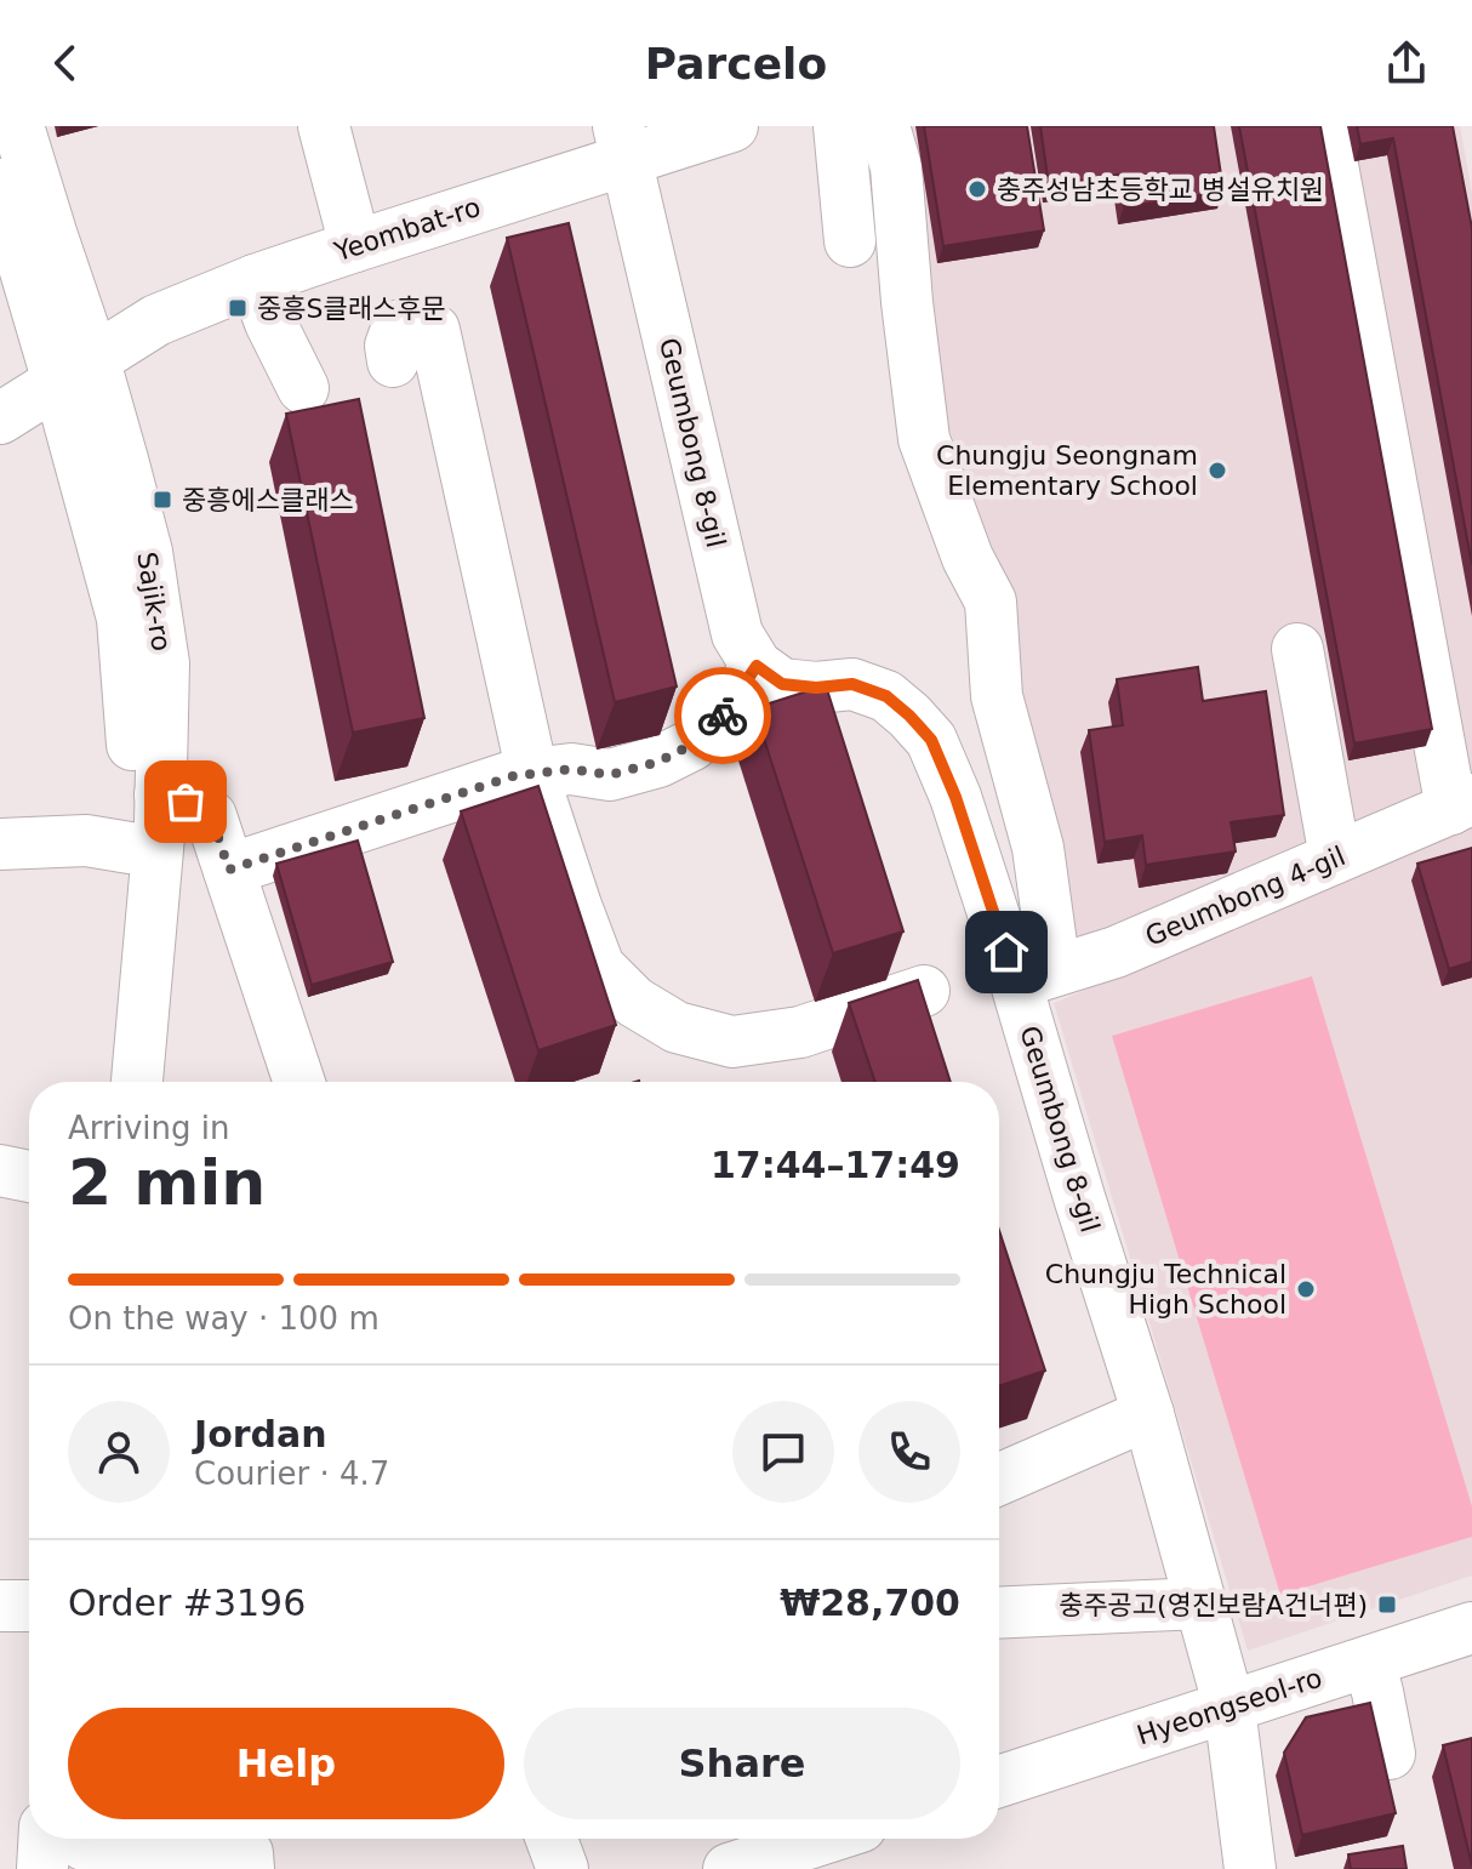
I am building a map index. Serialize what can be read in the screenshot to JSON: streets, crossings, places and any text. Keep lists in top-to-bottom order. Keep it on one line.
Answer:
{"streets":{"street":["Yeombat-ro","Geumbong 8-gil","Sajik-ro","Geumbong 4-gil","Hyeongseol-ro"]},"crossings":[["Yeombat-ro","Geumbong 8-gil"],["Yeombat-ro","Sajik-ro"],["Geumbong 8-gil","Geumbong 4-gil"],["Geumbong 8-gil","Hyeongseol-ro"]],"places":{"other":["충주성남초등학교 병설유치원","Chungju Seongnam Elementary School","Chungju Technical High School"],"transit":["중흥S클래스후문","중흥에스클래스","충주공고(영진보람A건너편)"]},"page":{"header":"Parcelo","heading":["2 min","Arriving in","17:44–17:49"],"panel":["Jordan","Courier · 4.7","Order #3196","₩28,700"],"bar":"On the way · 100 m","buttons":["Help","Share"]}}
